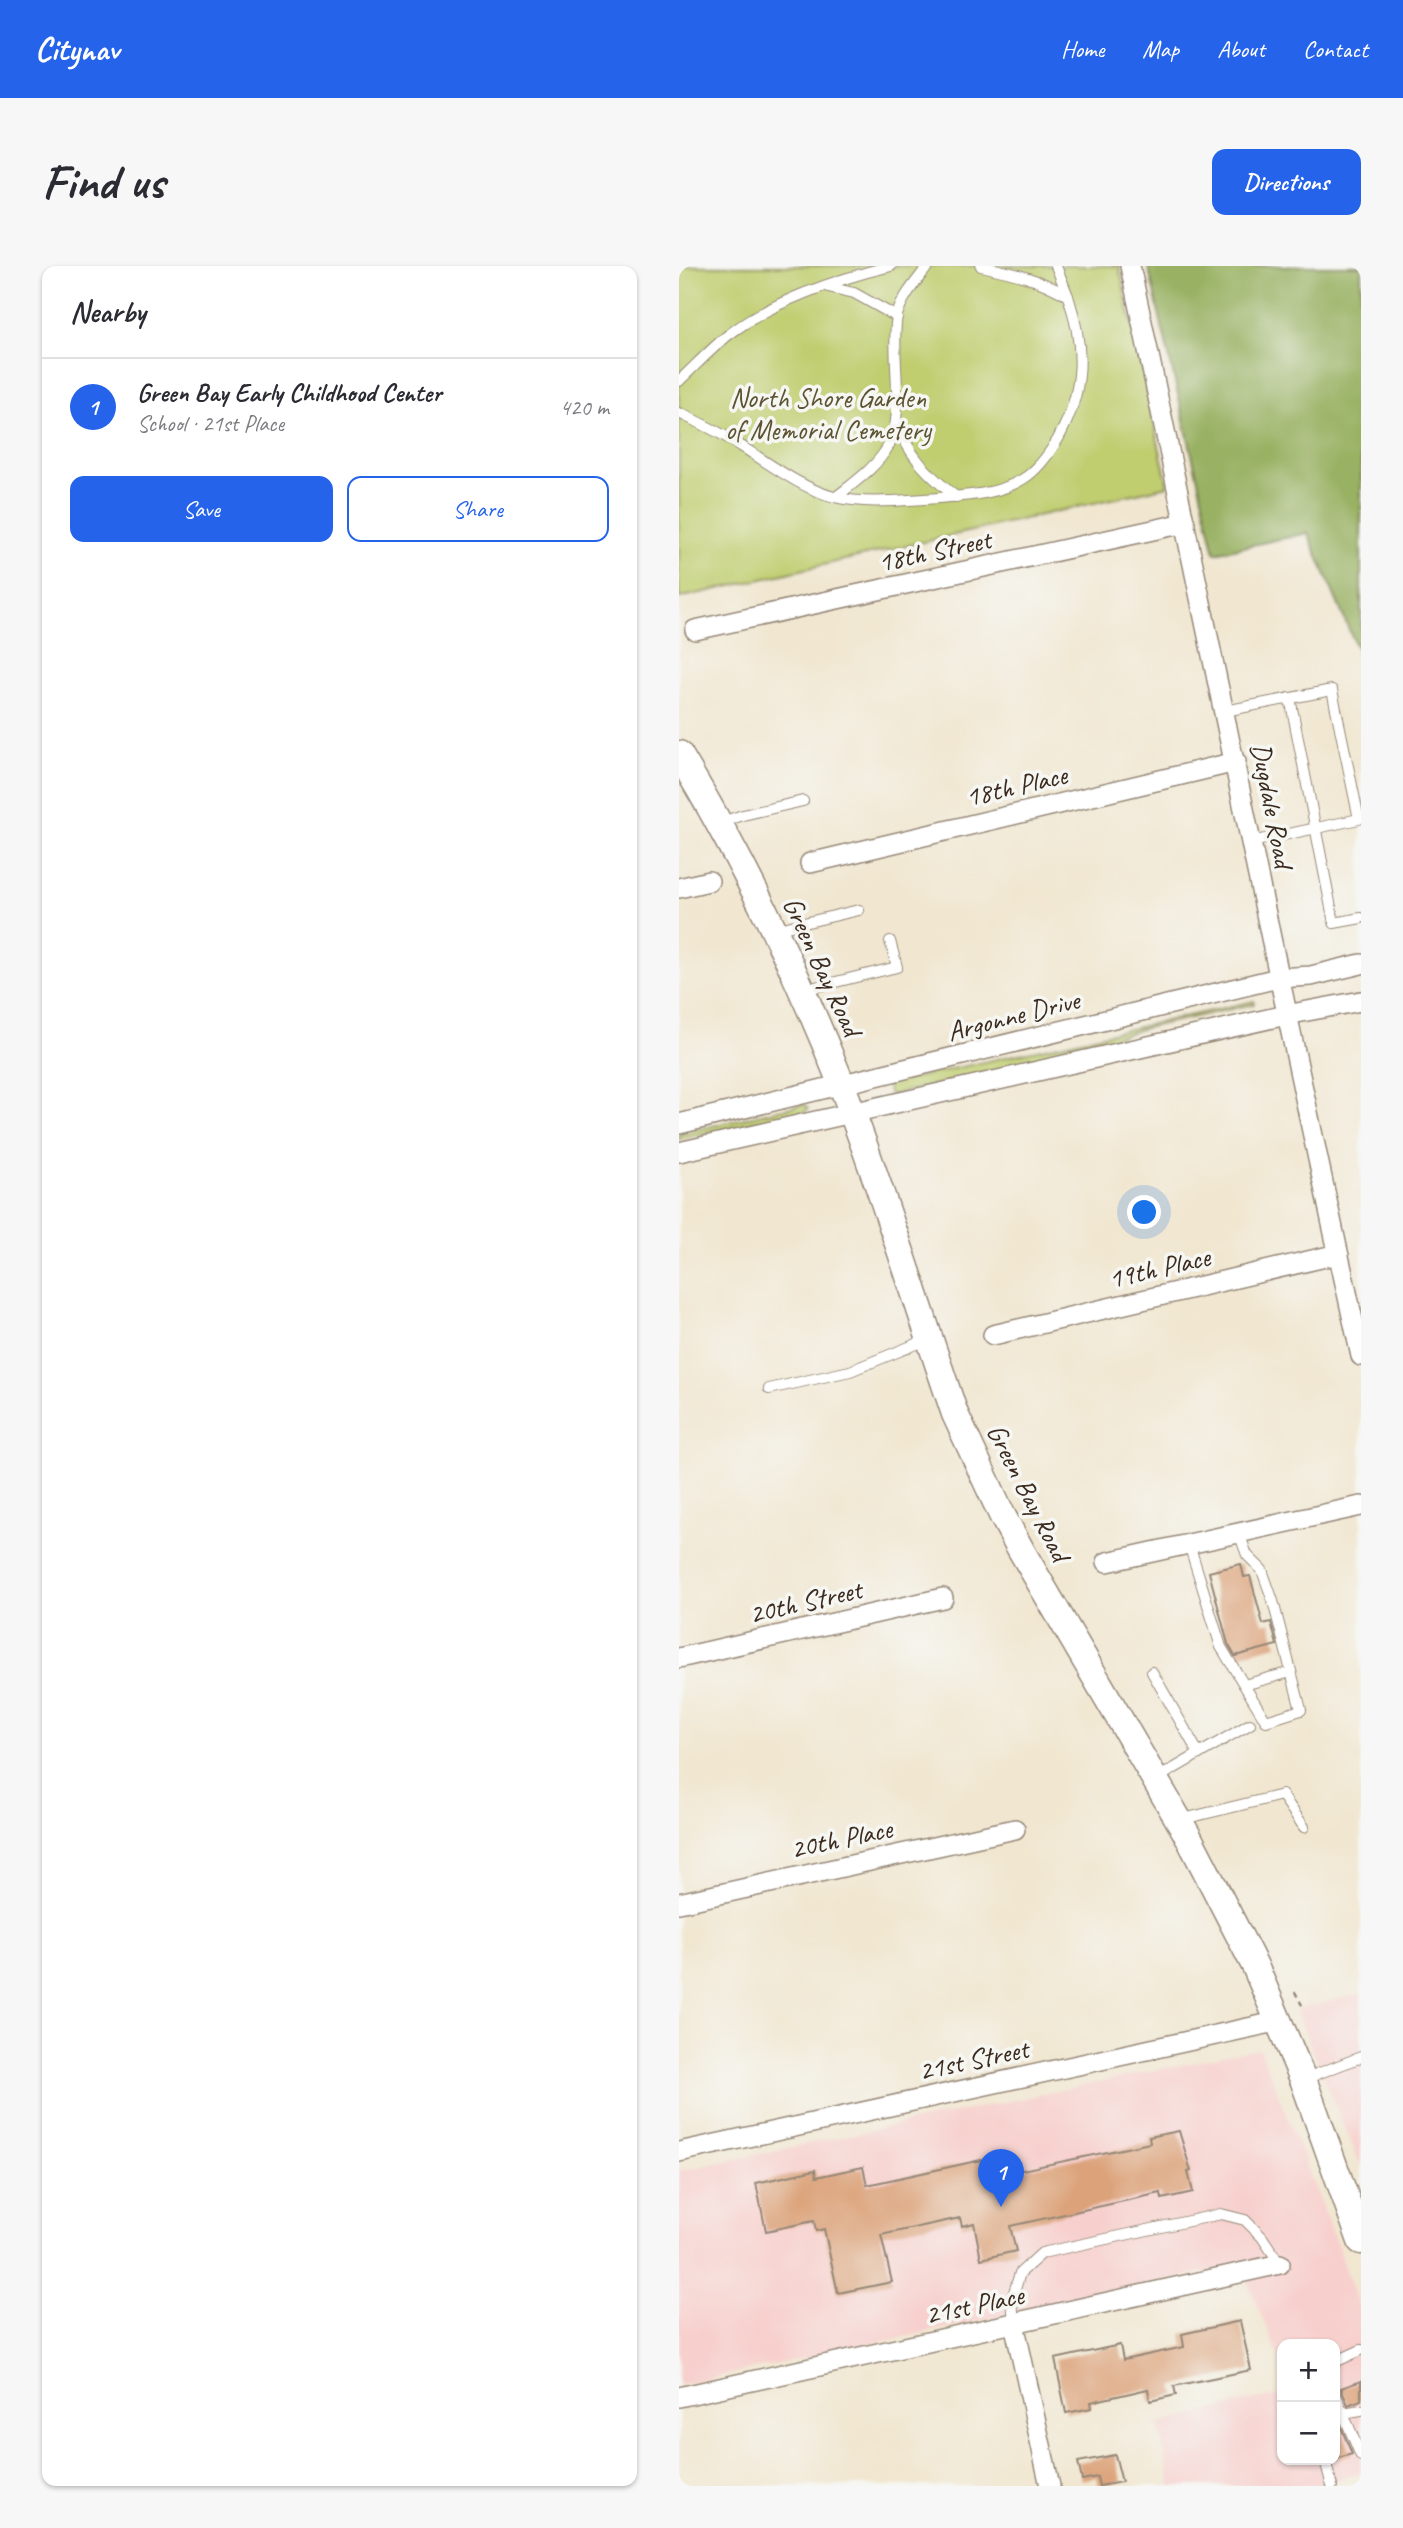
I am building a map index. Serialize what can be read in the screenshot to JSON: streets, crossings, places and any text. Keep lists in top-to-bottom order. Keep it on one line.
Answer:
{"streets":{"main road":["Green Bay Road"],"street":["18th Street","18th Place","Dugdale Road","Argonne Drive","19th Place","20th Street","20th Place","21st Street","21st Place"]},"crossings":[["18th Street","Dugdale Road"],["18th Place","Dugdale Road"],["Dugdale Road","Argonne Drive"],["Dugdale Road","19th Place"],["Green Bay Road","Argonne Drive"],["Green Bay Road","21st Street"]],"parks":["North Shore Garden of Memorial Cemetery"],"page":{"header":"Citynav","nav":["Home","Map","About","Contact"],"buttons":["Directions",["Save","Share"]],"title":"Find us","heading":"Nearby","list":[{"mark":"1","name":"Green Bay Early Childhood Center","note":"School · 21st Place","value":"420 m"}],"pins":"1","map_buttons":["+","−"]}}
